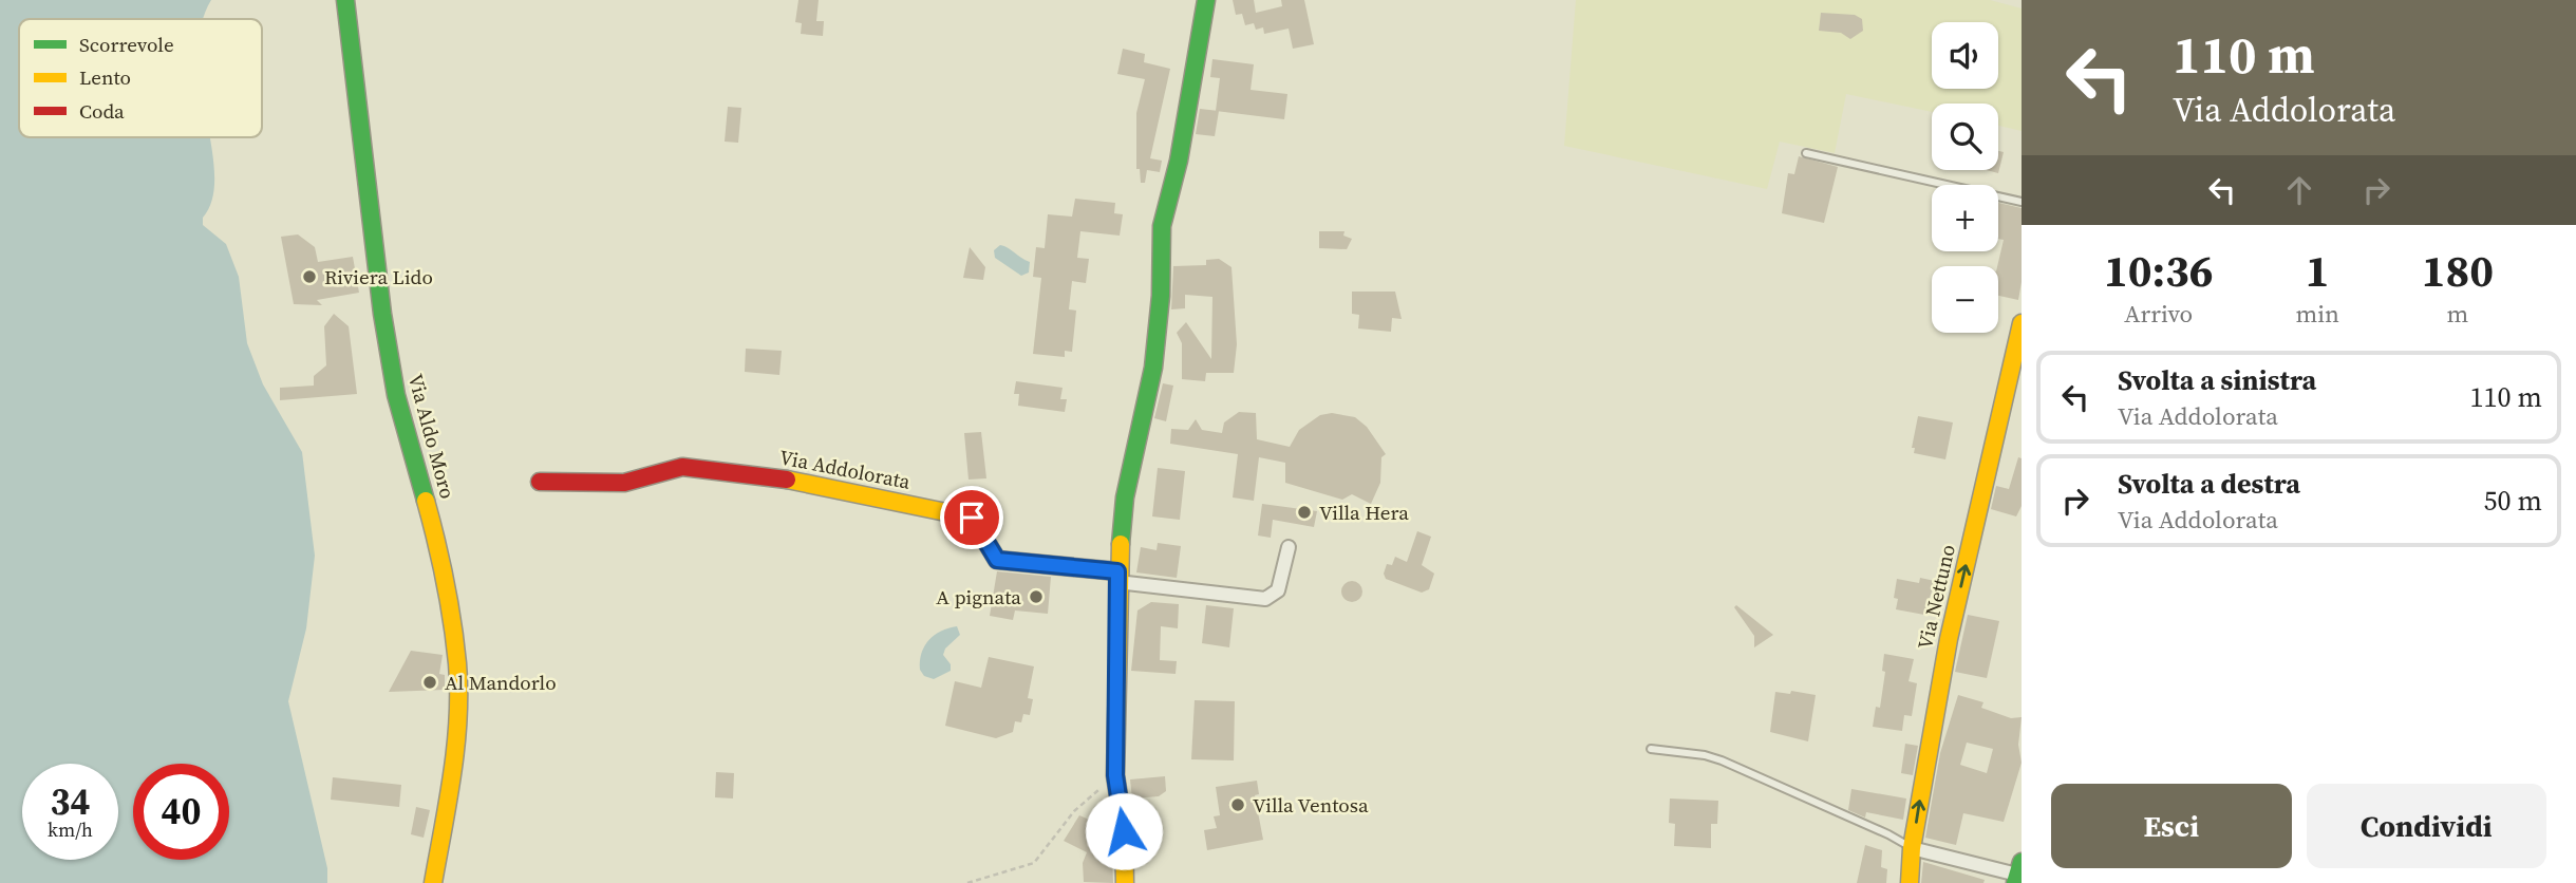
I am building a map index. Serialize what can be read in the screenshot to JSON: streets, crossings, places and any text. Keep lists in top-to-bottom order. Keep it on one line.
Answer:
{"streets":{"street":["Via Aldo Moro","Via Addolorata","Via Nettuno"]},"one_way":["Via Nettuno"],"places":["Riviera Lido","Villa Hera","A pignata","Al Mandorlo","Villa Ventosa"],"legend":["Scorrevole","Lento","Coda"],"page":{"turn":["110 m","Via Addolorata"],"map_buttons":["+","−"],"eta":["10:36","Arrivo","1","min","180","m"],"list":[{"name":"Svolta a sinistra","note":"Via Addolorata","value":"110 m"},{"name":"Svolta a destra","note":"Via Addolorata","value":"50 m"}],"speed":"34 km/h","limit":"40","buttons":["Esci","Condividi"]}}
